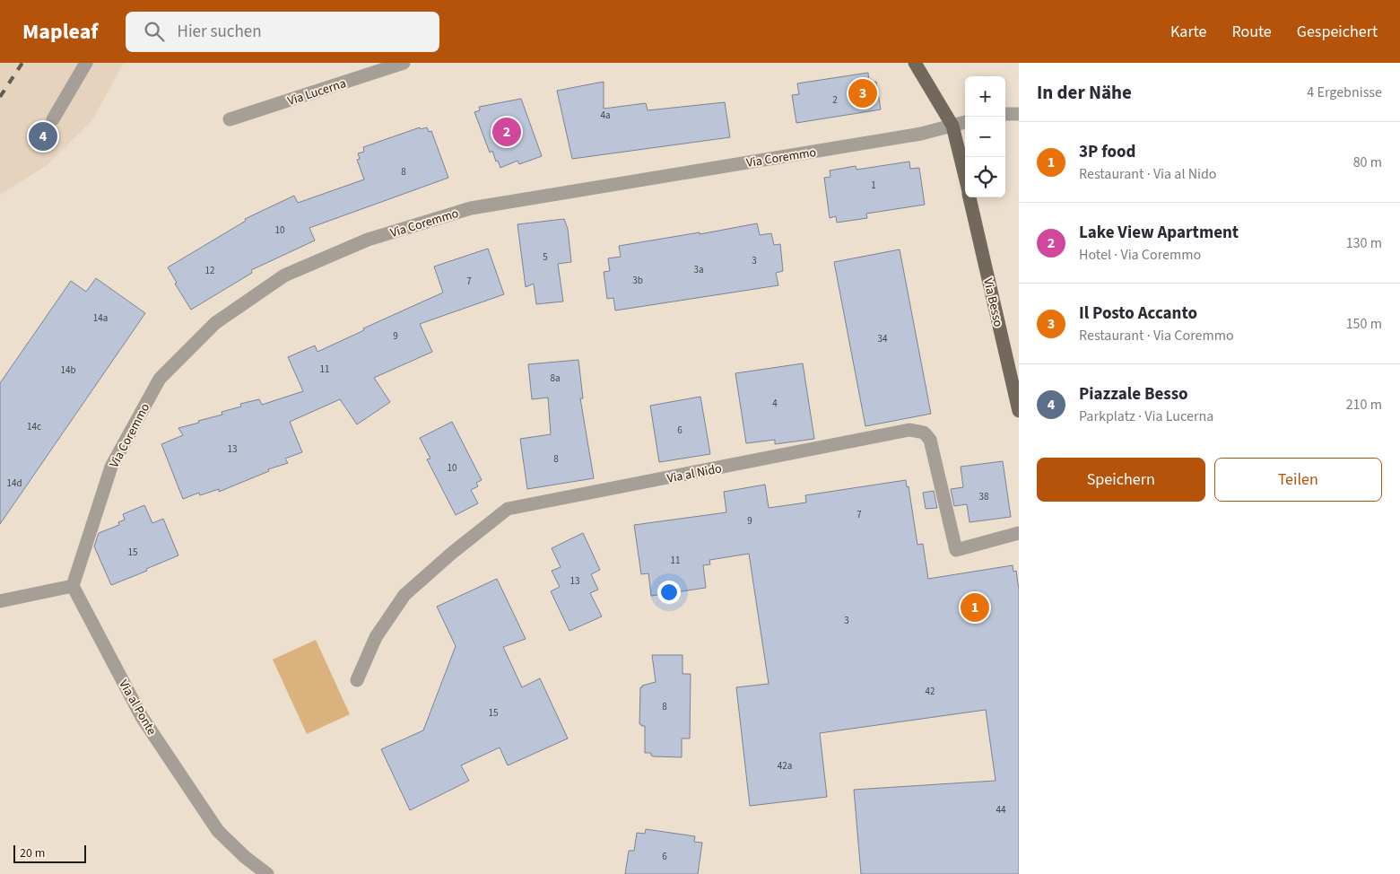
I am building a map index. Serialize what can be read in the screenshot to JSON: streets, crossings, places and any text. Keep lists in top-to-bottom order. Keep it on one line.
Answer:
{"streets":{"main road":["Via Besso"],"street":["Via Lucerna","Via Coremmo","Via al Nido","Via al Ponte"]},"crossings":[["Via Coremmo","Via Besso"],["Via Coremmo","Via al Ponte"]],"house_numbers":["2","4a","8","1","10","5","3","3a","12","3b","7","14a","9","34","11","14b","8a","4","14c","6","13","8","10","14d","38","7","9","15","11","13","3","42","8","15","42a","44","6"],"scale_bar":"20 m","page":{"header":"Mapleaf","search":"Hier suchen","nav":["Karte","Route","Gespeichert"],"heading":["In der Nähe","4 Ergebnisse"],"map_buttons":["+","−"],"pins":["3","2","4","1"],"list":[{"mark":"1","name":"3P food","note":"Restaurant · Via al Nido","value":"80 m"},{"mark":"2","name":"Lake View Apartment","note":"Hotel · Via Coremmo","value":"130 m"},{"mark":"3","name":"Il Posto Accanto","note":"Restaurant · Via Coremmo","value":"150 m"},{"mark":"4","name":"Piazzale Besso","note":"Parkplatz · Via Lucerna","value":"210 m"}],"buttons":["Speichern","Teilen"],"scale":"20 m"}}
